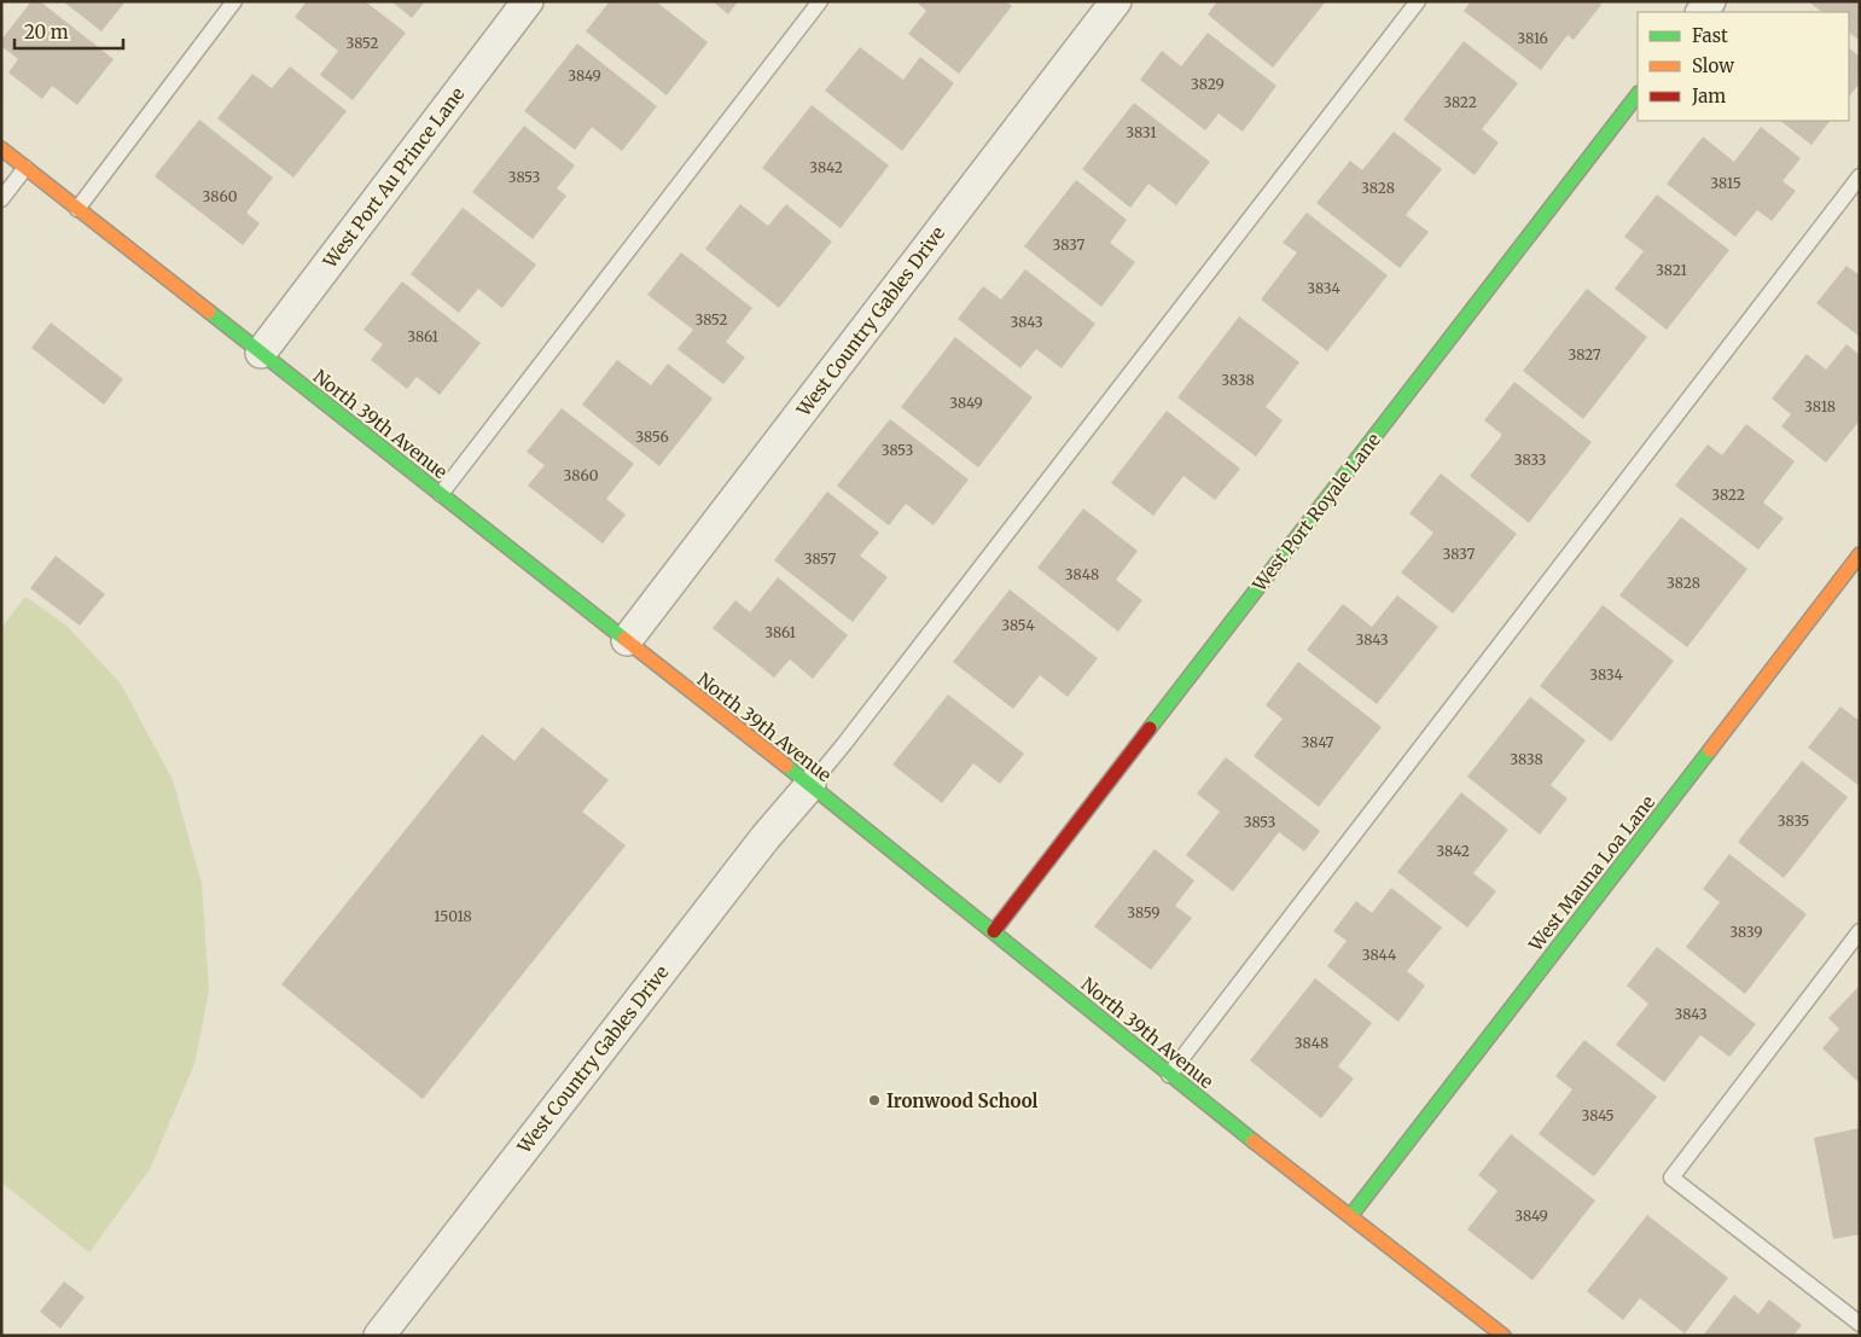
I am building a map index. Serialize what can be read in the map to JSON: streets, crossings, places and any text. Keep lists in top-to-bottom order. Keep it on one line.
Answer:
{"streets":{"street":["West Port Au Prince Lane","West Country Gables Drive","North 39th Avenue","West Port Royale Lane","West Mauna Loa Lane"]},"crossings":[["West Port Au Prince Lane","North 39th Avenue"],["West Country Gables Drive","North 39th Avenue"],["North 39th Avenue","West Port Royale Lane"],["North 39th Avenue","West Mauna Loa Lane"]],"places":["Ironwood School"],"house_numbers":["3816","3852","3849","3829","3822","3831","3842","3853","3815","3828","3860","3837","3821","3834","3852","3843","3861","3827","3838","3849","3818","3856","3853","3833","3860","3822","3837","3857","3848","3828","3854","3861","3843","3834","3847","3838","3835","3853","3842","3859","15018","3839","3844","3843","3848","3845","3849"],"legend":["Fast","Slow","Jam"],"scale_bar":"20 m"}
